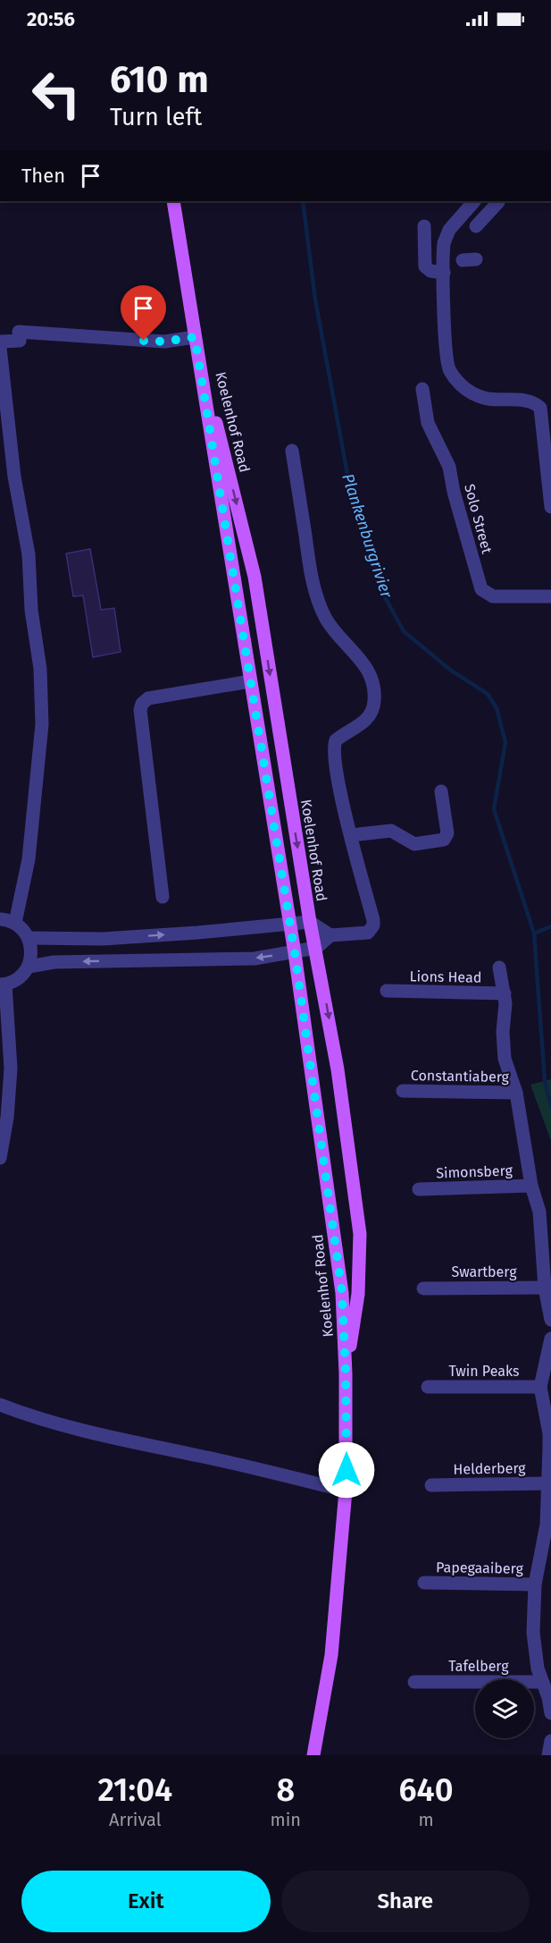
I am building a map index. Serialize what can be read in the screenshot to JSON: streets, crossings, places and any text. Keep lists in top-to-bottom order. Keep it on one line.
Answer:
{"streets":{"main road":["Koelenhof Road"],"street":["Solo Street","Lions Head","Constantiaberg","Simonsberg","Swartberg","Twin Peaks","Helderberg","Papegaaiberg","Tafelberg"]},"water":["Plankenburgrivier"],"page":{"status":"20:56","turn":["610 m","Turn left"],"then":"Then","eta":["21:04","Arrival","8","min","640","m"],"buttons":["Exit","Share"]}}
